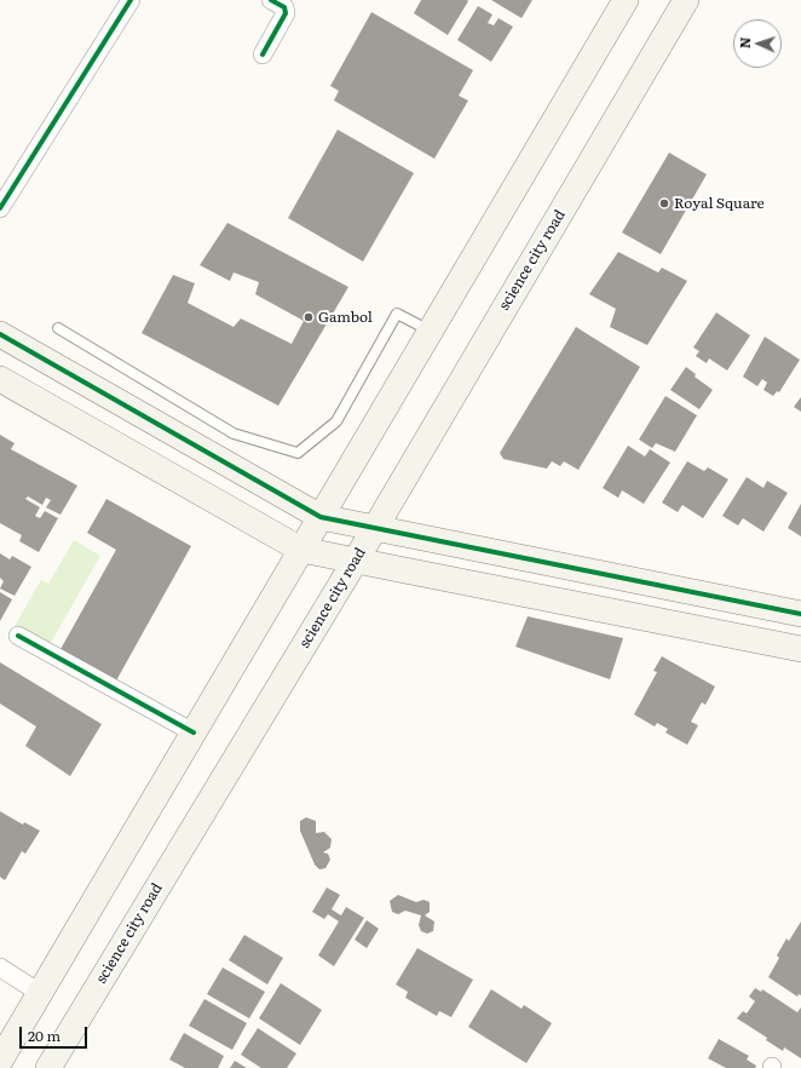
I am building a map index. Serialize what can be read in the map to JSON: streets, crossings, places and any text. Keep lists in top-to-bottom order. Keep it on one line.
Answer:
{"streets":{"main road":["science city road"]},"places":["Royal Square","Gambol"],"scale_bar":"20 m","north":"left"}
